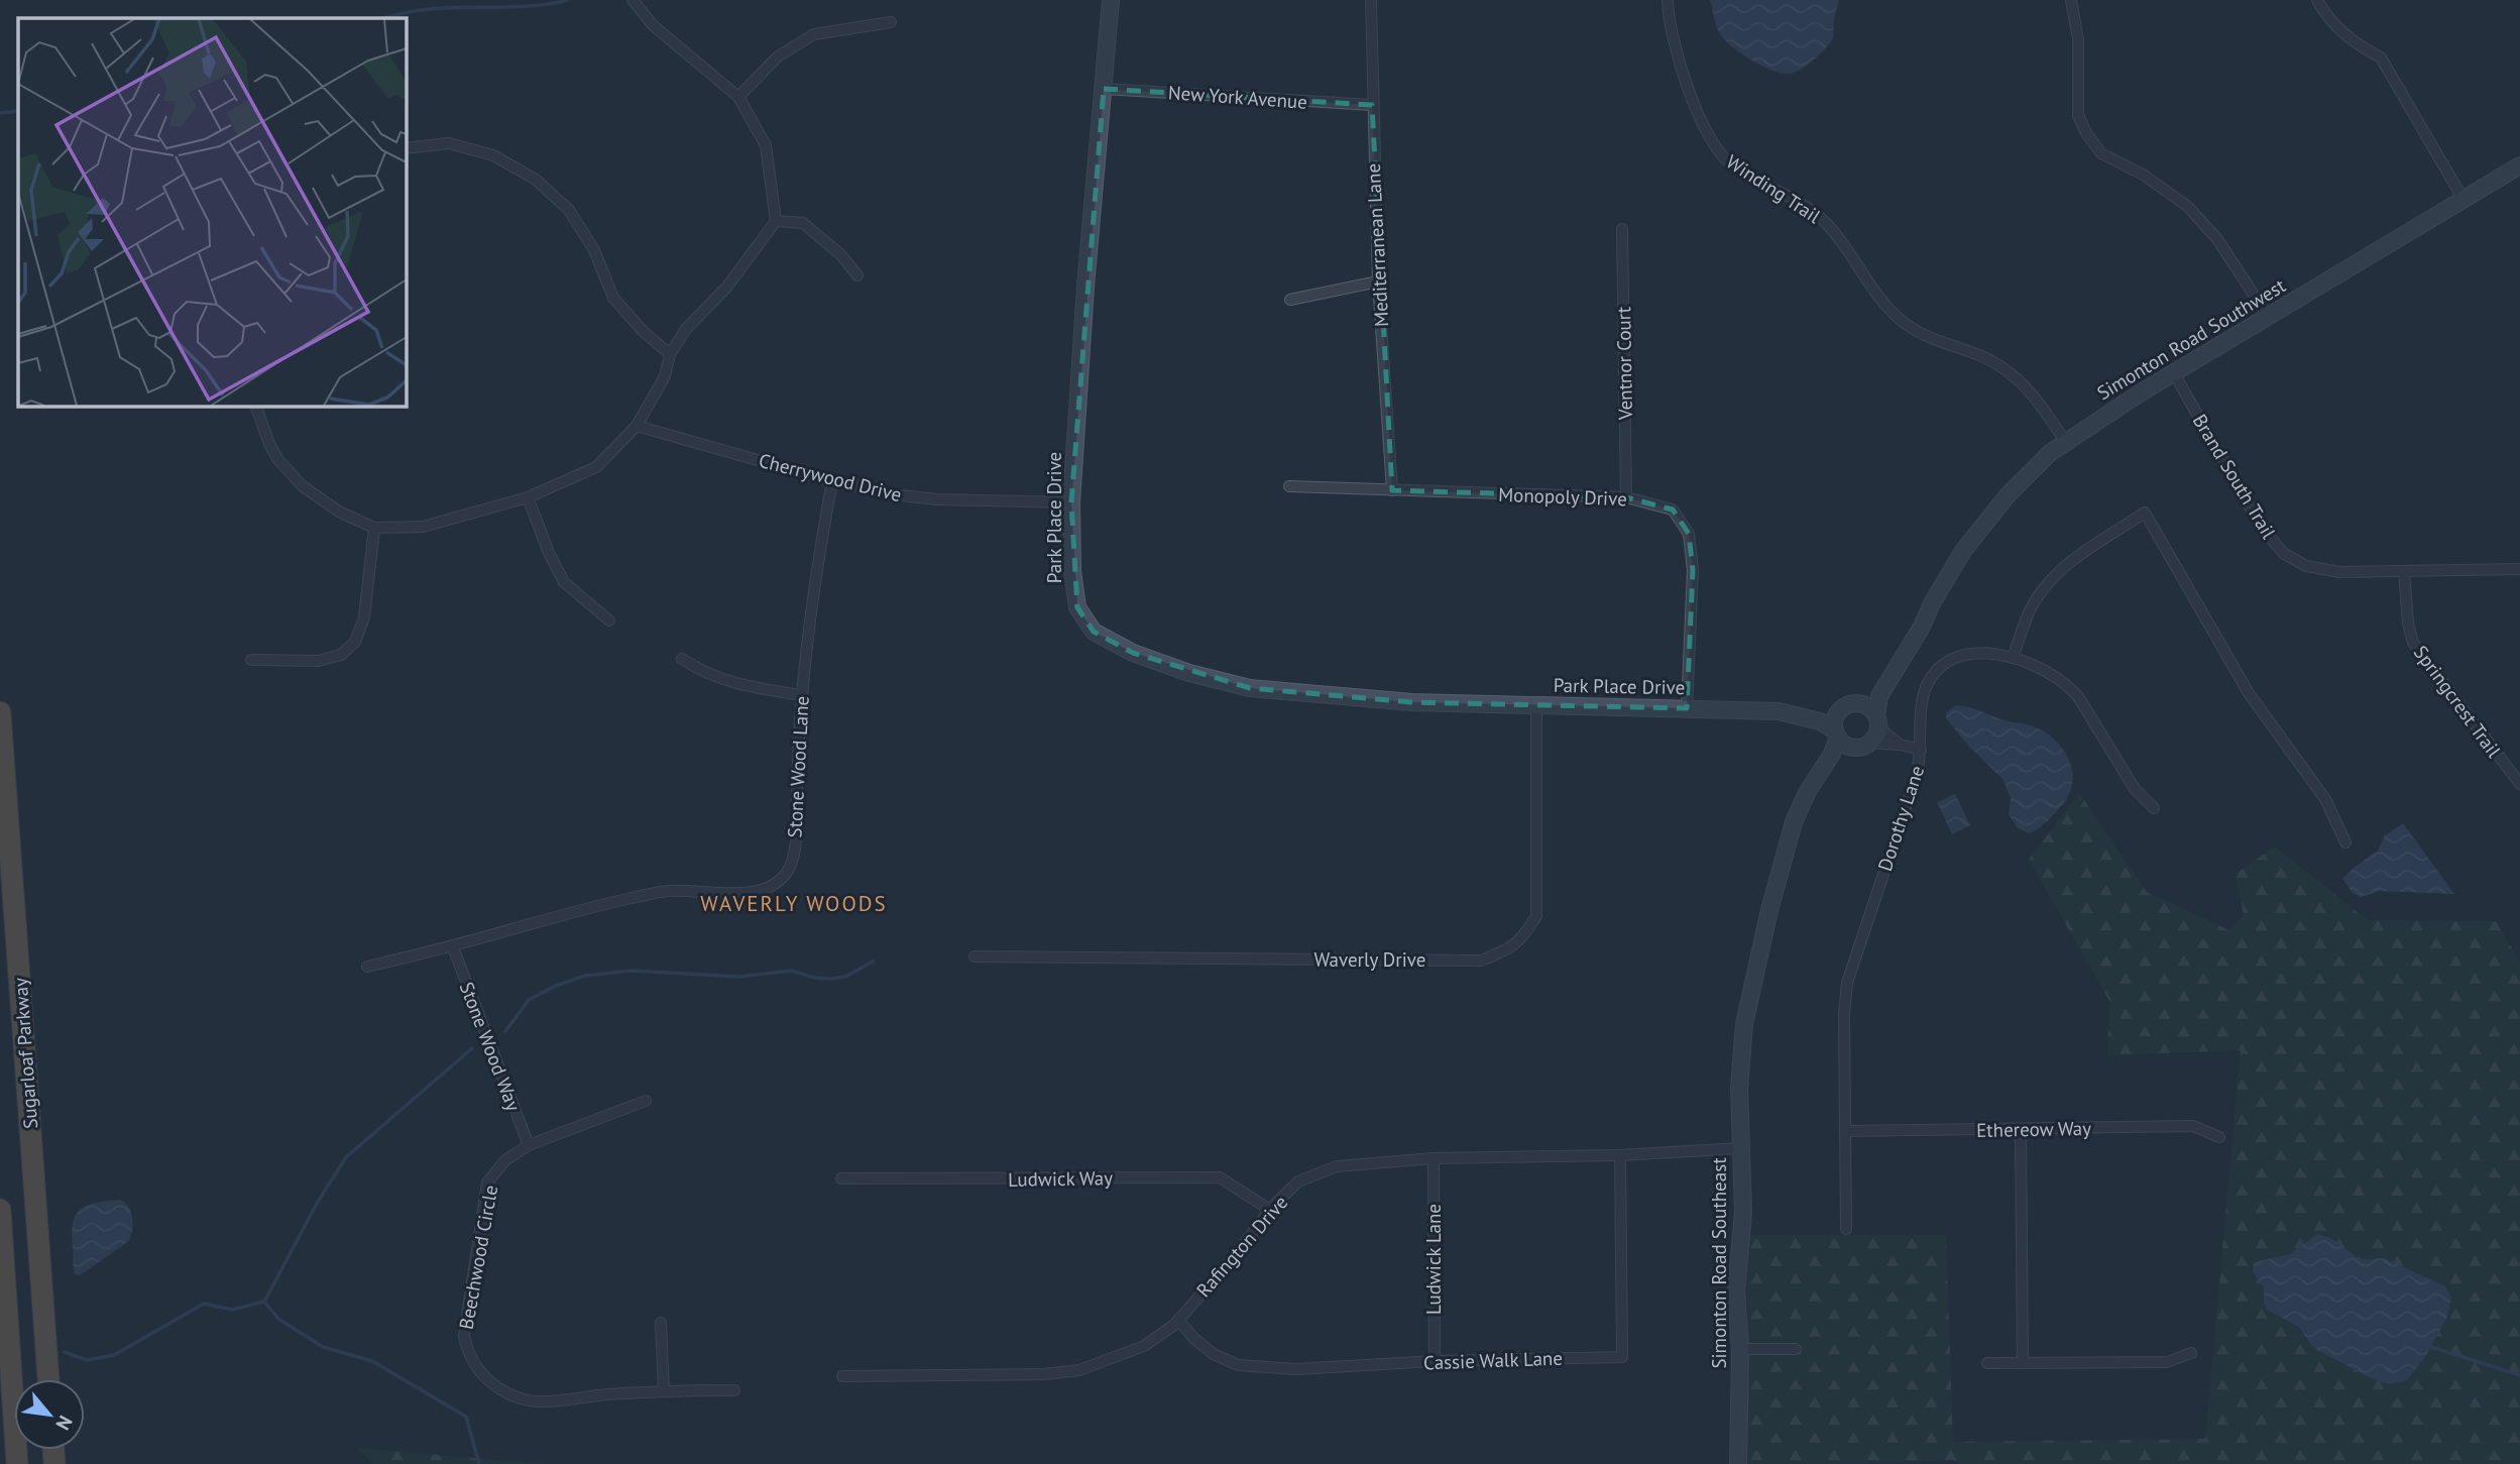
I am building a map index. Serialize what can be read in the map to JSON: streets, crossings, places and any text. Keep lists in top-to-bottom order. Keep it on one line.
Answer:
{"streets":{"highway":["Sugarloaf Parkway"],"street":["New York Avenue","Winding Trail","Mediterranean Lane","Simonton Road Southwest","Ventnor Court","Brand South Trail","Cherrywood Drive","Monopoly Drive","Park Place Drive","Springcrest Trail","Stone Wood Lane","Dorothy Lane","Waverly Drive","Stone Wood Way","Ethereow Way","Ludwick Way","Rafington Drive","Beechwood Circle","Ludwick Lane","Simonton Road Southeast","Cassie Walk Lane"]},"crossings":[["New York Avenue","Mediterranean Lane"],["New York Avenue","Park Place Drive"],["Winding Trail","Simonton Road Southwest"],["Mediterranean Lane","Monopoly Drive"],["Simonton Road Southwest","Brand South Trail"],["Simonton Road Southwest","Park Place Drive"],["Ventnor Court","Monopoly Drive"],["Brand South Trail","Springcrest Trail"],["Cherrywood Drive","Park Place Drive"],["Cherrywood Drive","Stone Wood Lane"],["Monopoly Drive","Park Place Drive"],["Park Place Drive","Waverly Drive"],["Stone Wood Lane","Stone Wood Way"],["Dorothy Lane","Ethereow Way"],["Stone Wood Way","Beechwood Circle"],["Ludwick Way","Rafington Drive"],["Rafington Drive","Ludwick Lane"],["Rafington Drive","Simonton Road Southeast"],["Rafington Drive","Cassie Walk Lane"],["Ludwick Lane","Cassie Walk Lane"]],"districts":["WAVERLY WOODS"],"north":"bottom right"}
